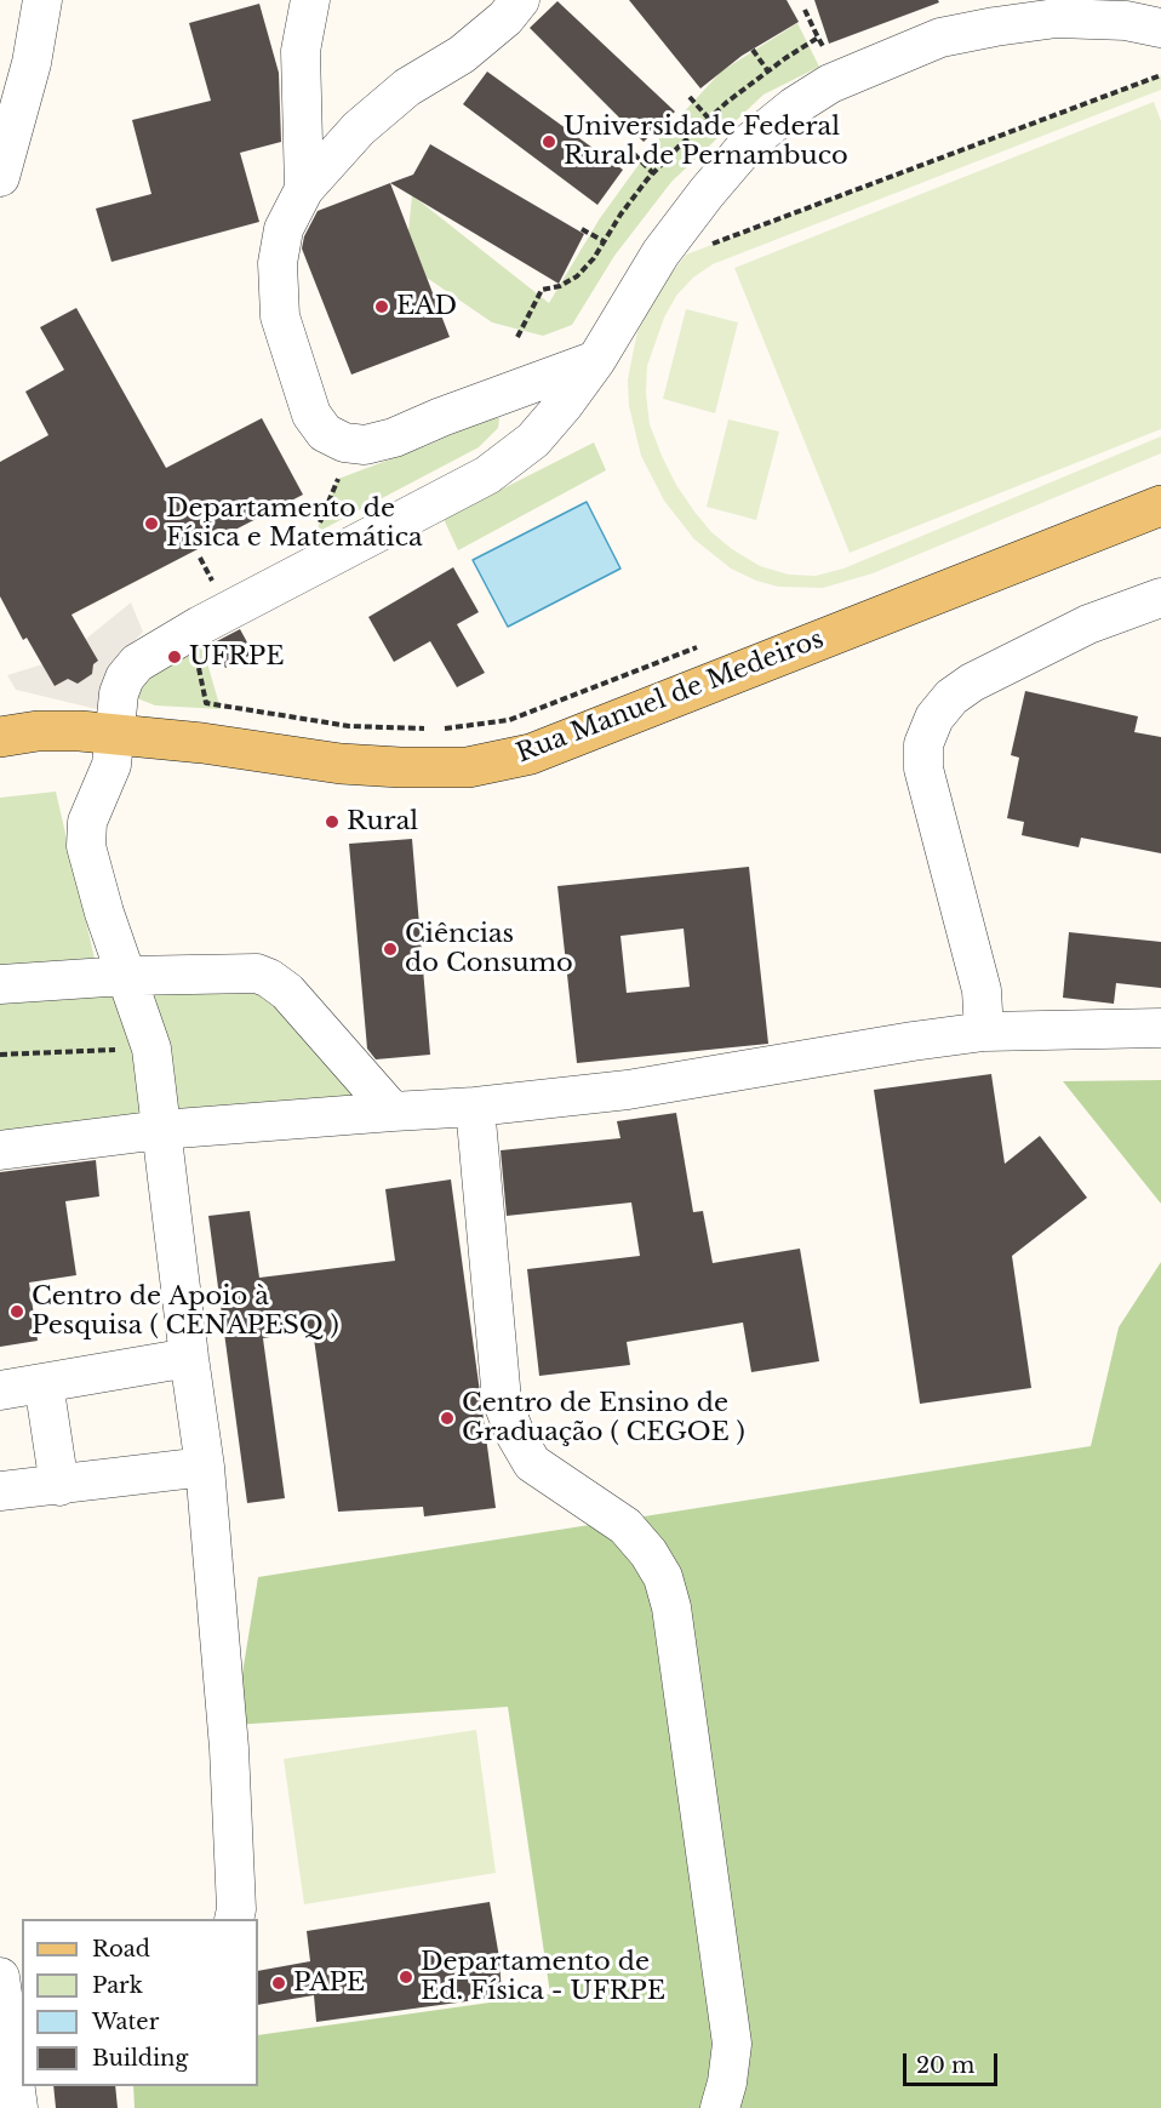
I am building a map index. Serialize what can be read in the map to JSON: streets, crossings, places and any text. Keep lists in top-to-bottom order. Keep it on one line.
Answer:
{"streets":{"main road":["Rua Manuel de Medeiros"]},"places":["Universidade Federal Rural de Pernambuco","EAD","Departamento de Física e Matemática","UFRPE","Rural","Ciências do Consumo","Centro de Apoio à Pesquisa ( CENAPESQ )","Centro de Ensino de Graduação ( CEGOE )","Departamento de Ed. Física - UFRPE","PAPE"],"legend":["Road","Park","Water","Building"],"scale_bar":"20 m"}
